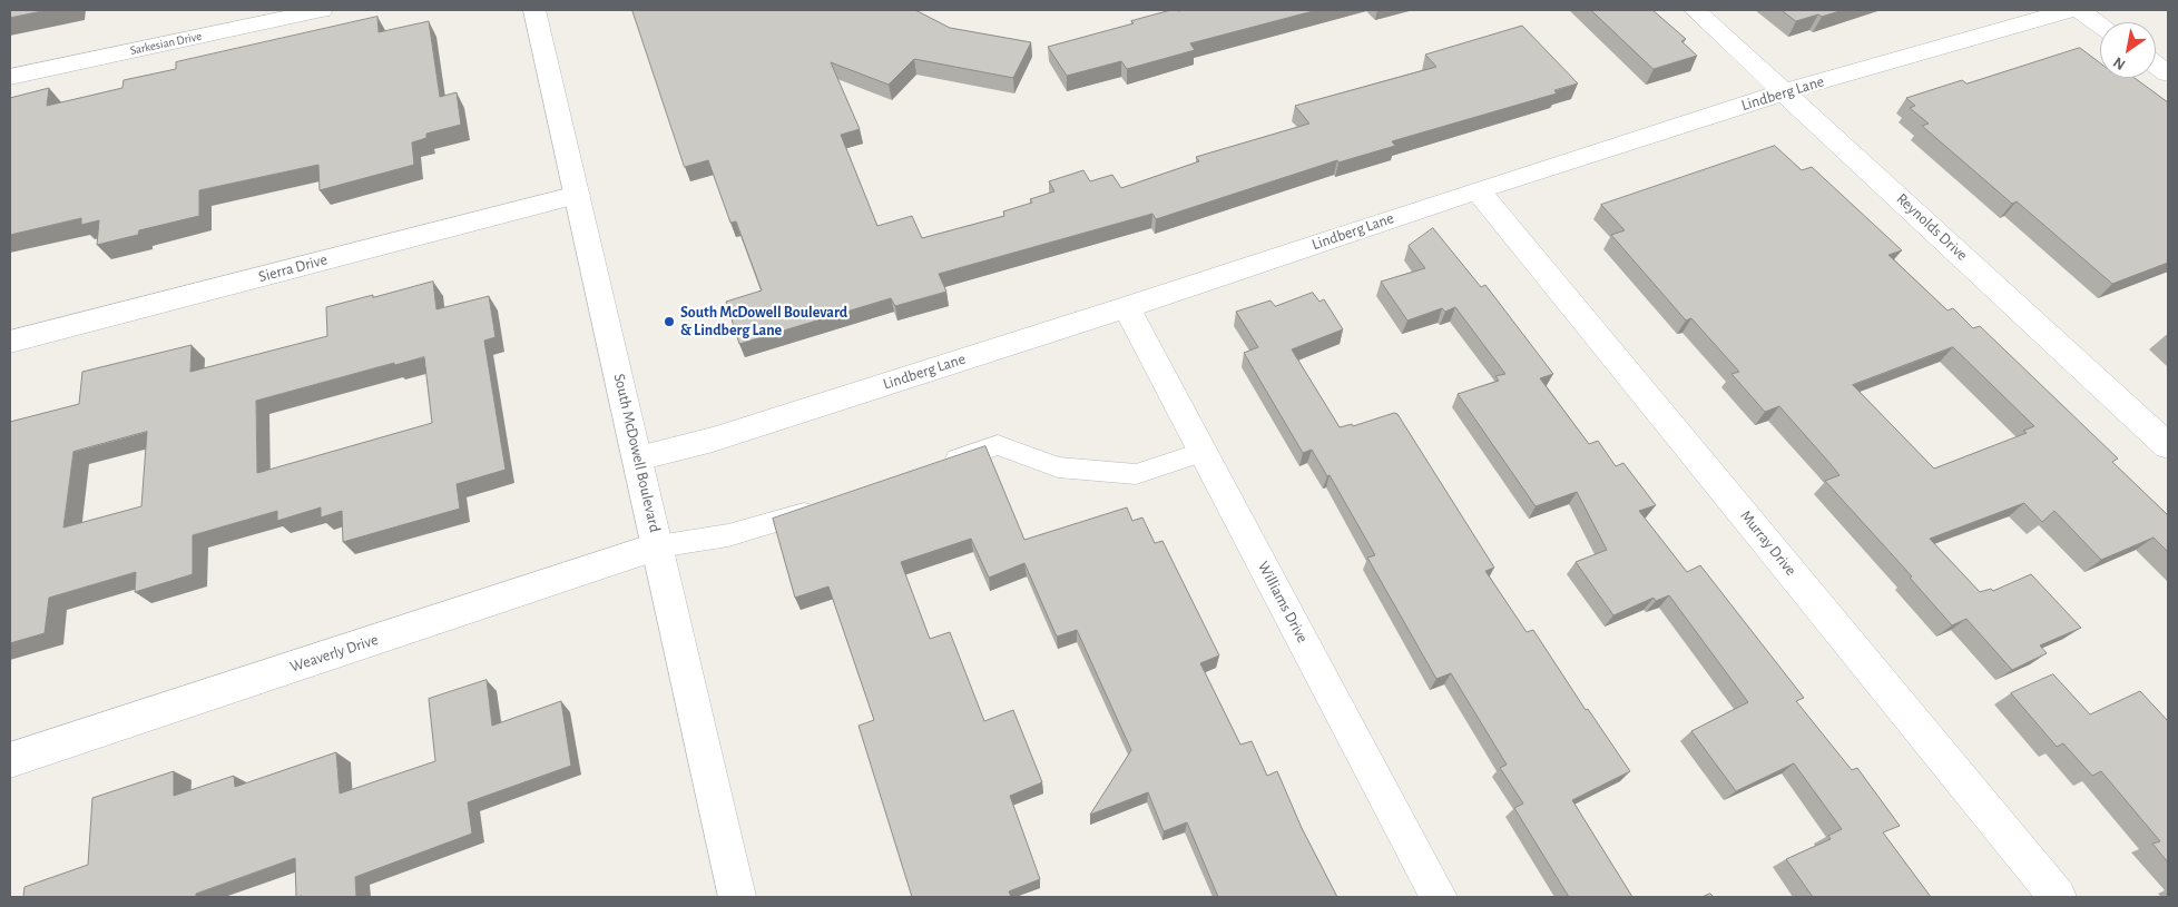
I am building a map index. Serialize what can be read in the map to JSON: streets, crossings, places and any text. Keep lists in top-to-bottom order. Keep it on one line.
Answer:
{"streets":{"street":["Sarkesian Drive","Lindberg Lane","Reynolds Drive","Sierra Drive","South McDowell Boulevard","Murray Drive","Williams Drive","Weaverly Drive"]},"crossings":[["Lindberg Lane","Reynolds Drive"],["Lindberg Lane","South McDowell Boulevard"],["Lindberg Lane","Murray Drive"],["Lindberg Lane","Williams Drive"],["Sierra Drive","South McDowell Boulevard"],["South McDowell Boulevard","Weaverly Drive"]],"places":["South McDowell Boulevard & Lindberg Lane"],"north":"bottom left"}
